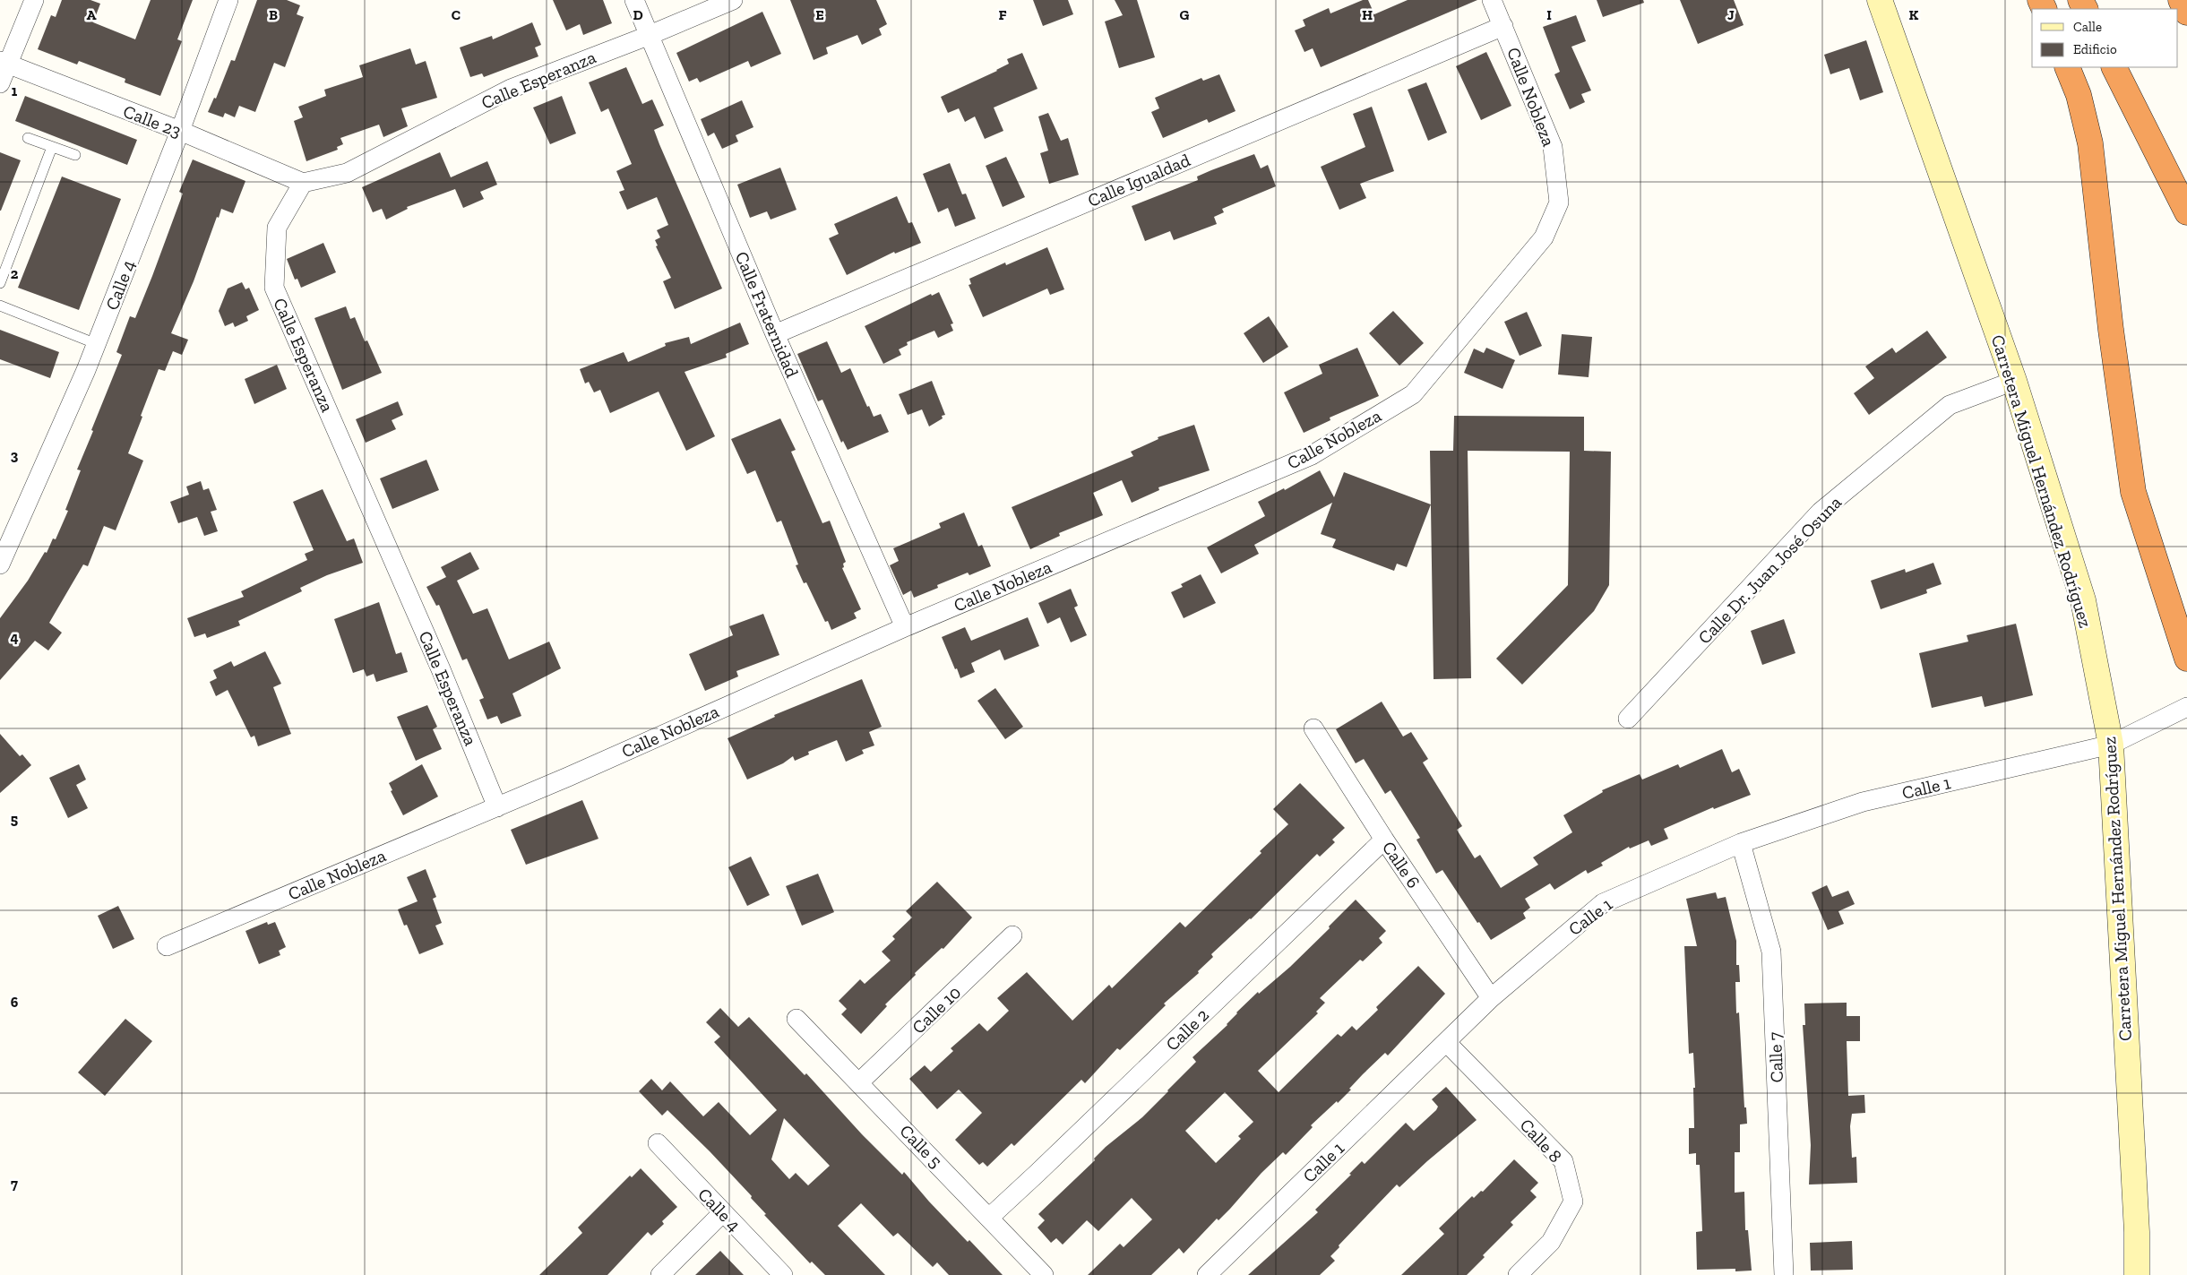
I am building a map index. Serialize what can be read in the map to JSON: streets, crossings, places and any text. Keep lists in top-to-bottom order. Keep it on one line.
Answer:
{"streets":{"street":["Calle Esperanza","Calle Nobleza","Calle 23","Calle Igualdad","Calle 4","Calle Fraternidad","Carretera Miguel Hernández Rodríguez","Calle Dr. Juan José Osuna","Calle 1","Calle 6","Calle 10","Calle 2","Calle 7","Calle 8","Calle 5"]},"crossings":[["Calle Esperanza","Calle Nobleza"],["Calle Esperanza","Calle 23"],["Calle Esperanza","Calle Fraternidad"],["Calle Nobleza","Calle Igualdad"],["Calle Nobleza","Calle Fraternidad"],["Calle 23","Calle 4"],["Calle Igualdad","Calle Fraternidad"],["Carretera Miguel Hernández Rodríguez","Calle Dr. Juan José Osuna"],["Carretera Miguel Hernández Rodríguez","Calle 1"],["Calle 1","Calle 6"],["Calle 1","Calle 7"],["Calle 1","Calle 8"],["Calle 6","Calle 2"],["Calle 10","Calle 5"],["Calle 2","Calle 5"]],"legend":["Calle","Edificio"],"grid":{"columns":["A","B","C","D","E","F","G","H","I","J","K"],"rows":["1","2","3","4","5","6","7"]}}
